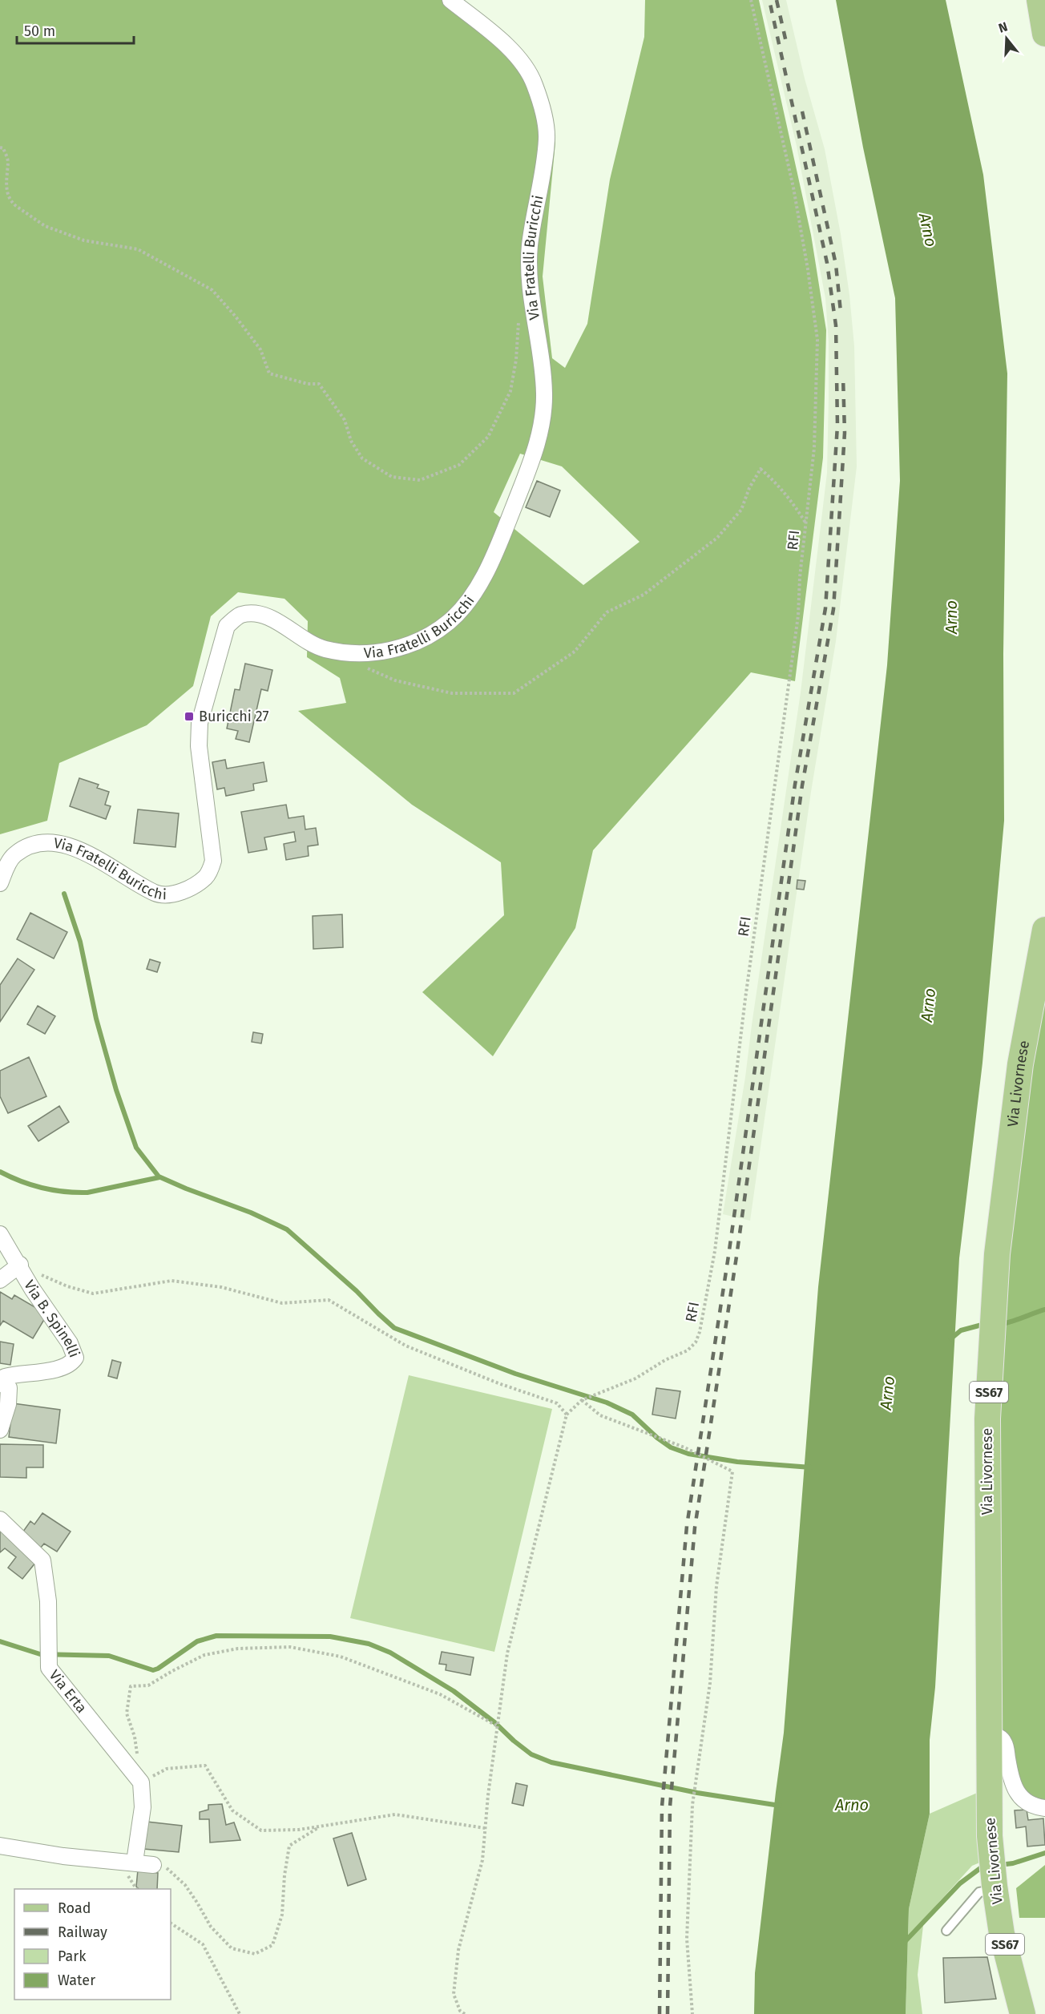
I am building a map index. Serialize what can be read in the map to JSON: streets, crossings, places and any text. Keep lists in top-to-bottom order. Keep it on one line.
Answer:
{"streets":{"main road":["Via Livornese","SS67"],"street":["Via Fratelli Buricchi","Via B. Spinelli","Via Erta"],"path":["RFI"]},"water":["Arno"],"places":{"transit":["Buricchi 27"]},"legend":["Road","Railway","Park","Water"],"scale_bar":"50 m","north":"top"}
